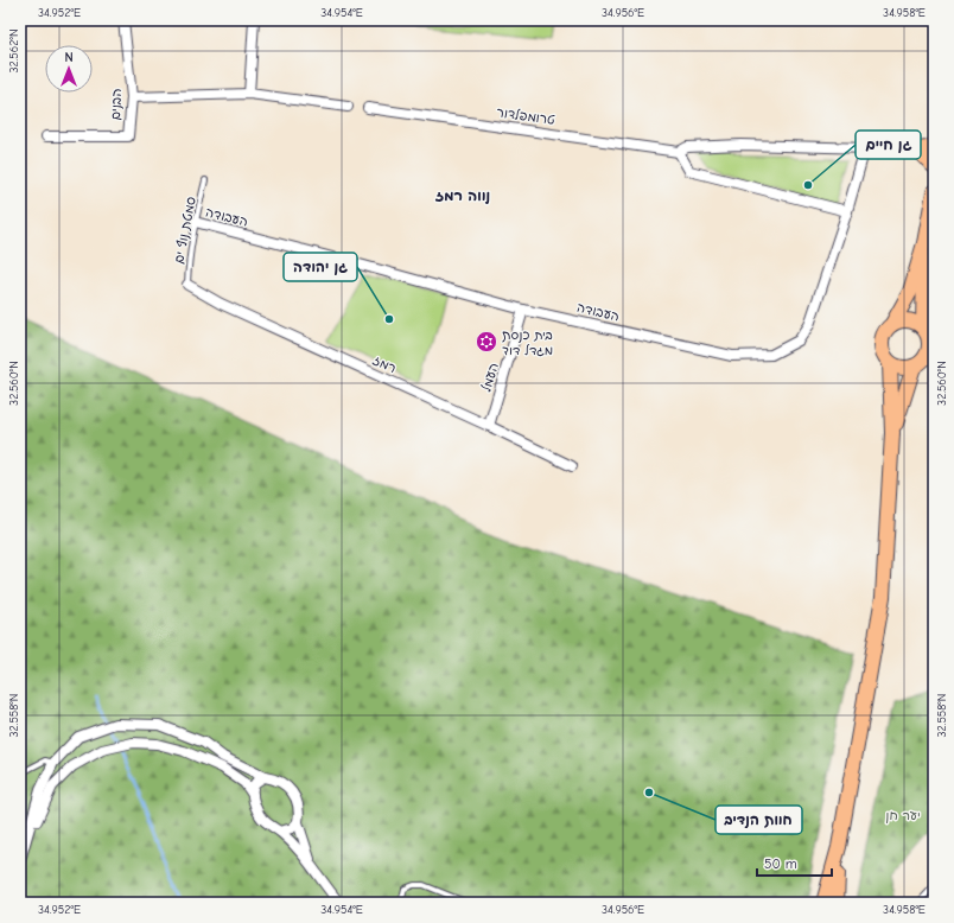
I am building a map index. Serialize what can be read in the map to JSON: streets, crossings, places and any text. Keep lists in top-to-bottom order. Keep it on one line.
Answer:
{"streets":{"street":["הבנים","טרומפלדור","העבודה","רמז","העמל"],"lane":["סמטת נוף ים"]},"crossings":[["טרומפלדור","העבודה"],["העבודה","סמטת נוף ים"],["העבודה","העמל"],["סמטת נוף ים","רמז"],["רמז","העמל"]],"districts":["נווה רמז"],"parks":["יער חן"],"places":{"other":["גן חיים","גן יהודה","חוות הנדיב"],"synagogue":["בית כנסת מגדל דוד"]},"scale_bar":"50 m","north":"top","coordinates":["34.952°E","34.954°E","34.956°E","34.958°E","32.562°N","32.560°N","32.558°N"]}
